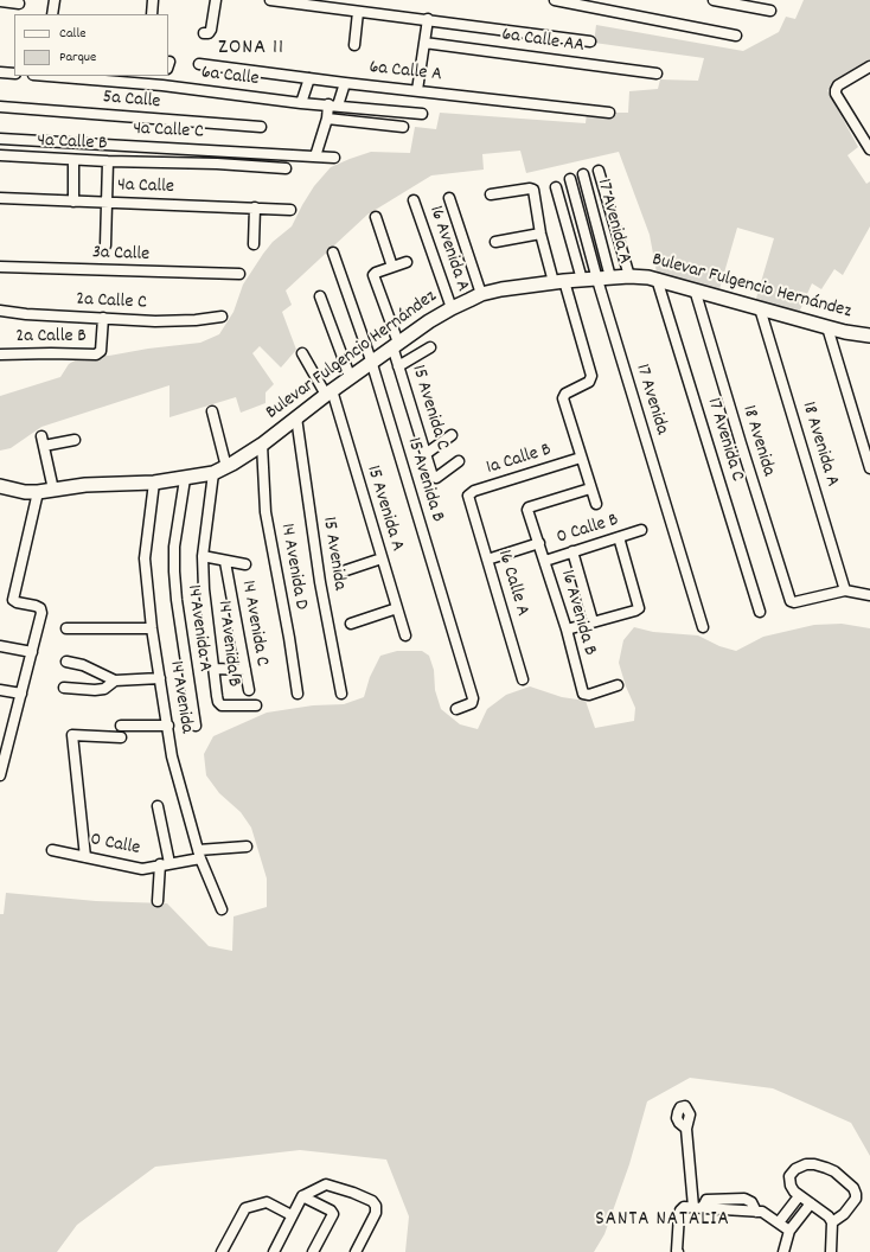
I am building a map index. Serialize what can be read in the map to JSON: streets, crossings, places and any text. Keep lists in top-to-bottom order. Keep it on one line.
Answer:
{"streets":{"street":["6a Calle AA","6a Calle A","6a Calle","5a Calle","4a Calle C","4a Calle B","4a Calle","17 Avenida A","16 Avenida A","3a Calle","Bulevar Fulgencio Hernández","2a Calle C","2a Calle B","17 Avenida","15 Avenida C","17 Avenida C","18 Avenida","18 Avenida A","1a Calle B","15 Avenida B","15 Avenida A","0 Calle B","15 Avenida","14 Avenida D","16 Calle A","16 Avenida B","14 Avenida C","14 Avenida A","14 Avenida B","14 Avenida","0 Calle"]},"crossings":[["17 Avenida A","Bulevar Fulgencio Hernández"],["17 Avenida A","17 Avenida"],["16 Avenida A","Bulevar Fulgencio Hernández"],["Bulevar Fulgencio Hernández","17 Avenida"],["Bulevar Fulgencio Hernández","15 Avenida C"],["Bulevar Fulgencio Hernández","17 Avenida C"],["Bulevar Fulgencio Hernández","18 Avenida"],["Bulevar Fulgencio Hernández","18 Avenida A"],["Bulevar Fulgencio Hernández","15 Avenida B"],["Bulevar Fulgencio Hernández","15 Avenida A"],["Bulevar Fulgencio Hernández","15 Avenida"],["Bulevar Fulgencio Hernández","14 Avenida D"],["Bulevar Fulgencio Hernández","14 Avenida A"],["Bulevar Fulgencio Hernández","14 Avenida B"],["Bulevar Fulgencio Hernández","14 Avenida"],["2a Calle C","2a Calle B"],["15 Avenida C","1a Calle B"],["18 Avenida","18 Avenida A"],["1a Calle B","16 Calle A"],["0 Calle B","16 Avenida B"],["14 Avenida","0 Calle"]],"districts":["ZONA 11","SANTA NATALIA"],"legend":["Calle","Parque"]}
